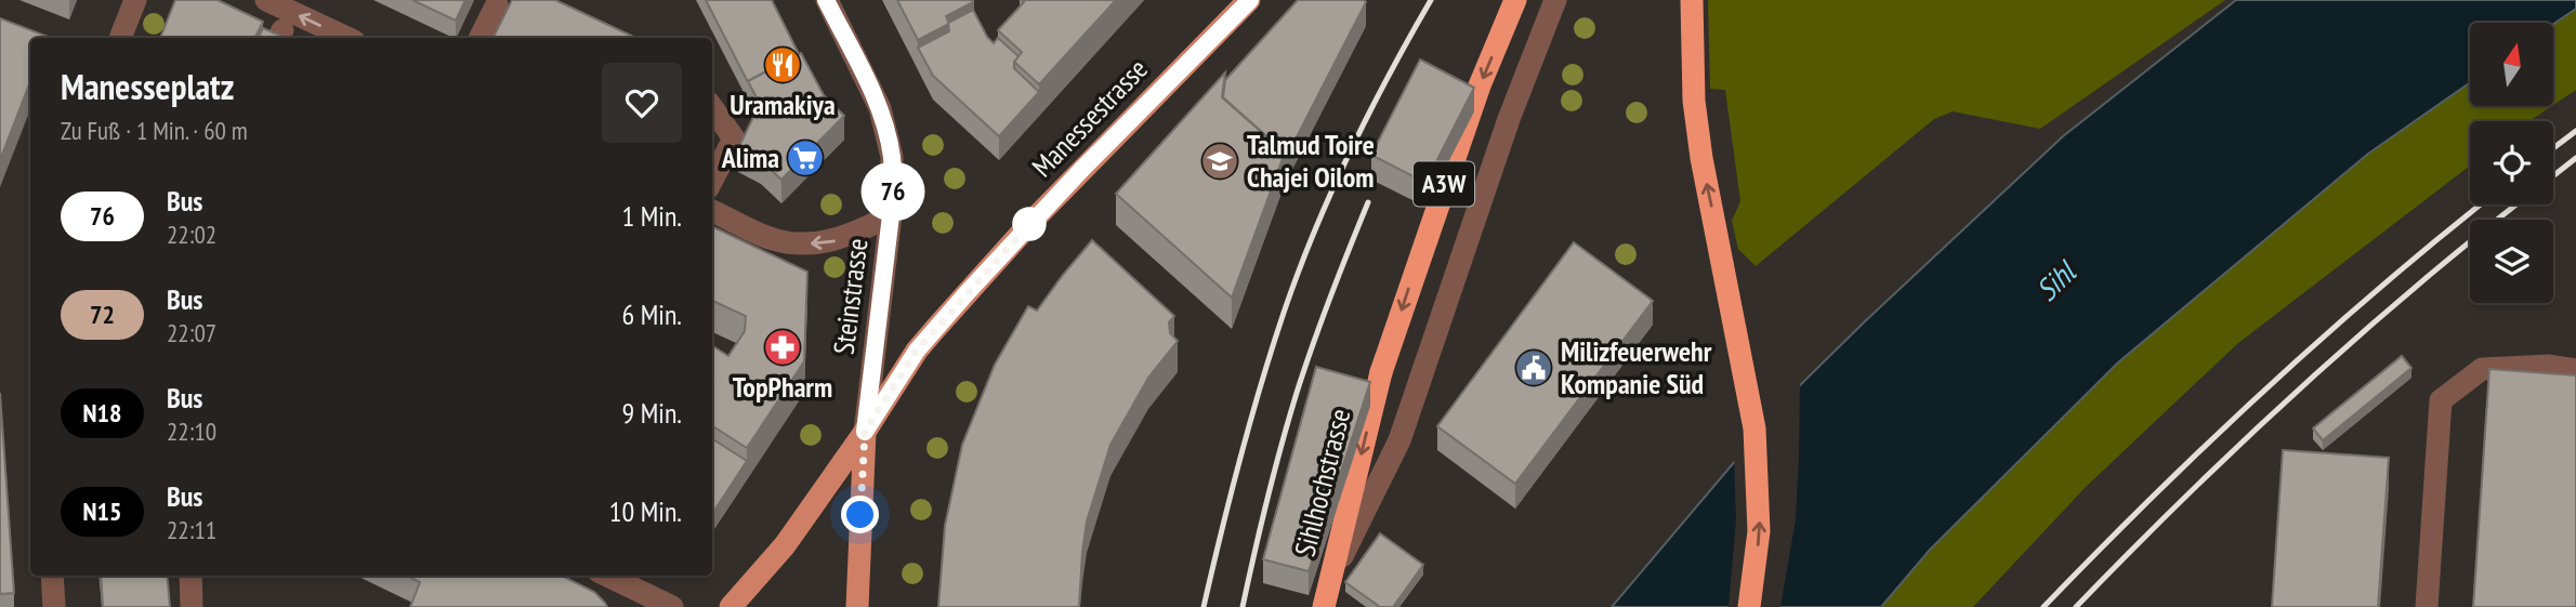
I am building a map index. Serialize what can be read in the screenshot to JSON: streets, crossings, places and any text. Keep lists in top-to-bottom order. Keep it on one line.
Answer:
{"streets":{"highway":["A3W","Sihlhochstrasse"],"main road":["Manessestrasse"],"street":["Steinstrasse"]},"crossings":[["Manessestrasse","Steinstrasse"]],"one_way":["Sihlhochstrasse"],"water":["Sihl"],"places":{"restaurant":["Uramakiya"],"supermarket":["Alima"],"school or university":["Talmud Toire Chajei Oilom"],"pharmacy":["TopPharm"],"public building":["Milizfeuerwehr Kompanie Süd"]},"lines":["bus line 76"],"north":"top","page":{"on_map":"76","heading":["Manesseplatz","Zu Fuß · 1 Min. · 60 m"],"list":[{"mark":"76","name":"Bus","note":"22:02","value":"1 Min."},{"mark":"72","name":"Bus","note":"22:07","value":"6 Min."},{"mark":"N18","name":"Bus","note":"22:10","value":"9 Min."},{"mark":"N15","name":"Bus","note":"22:11","value":"10 Min."}]}}
